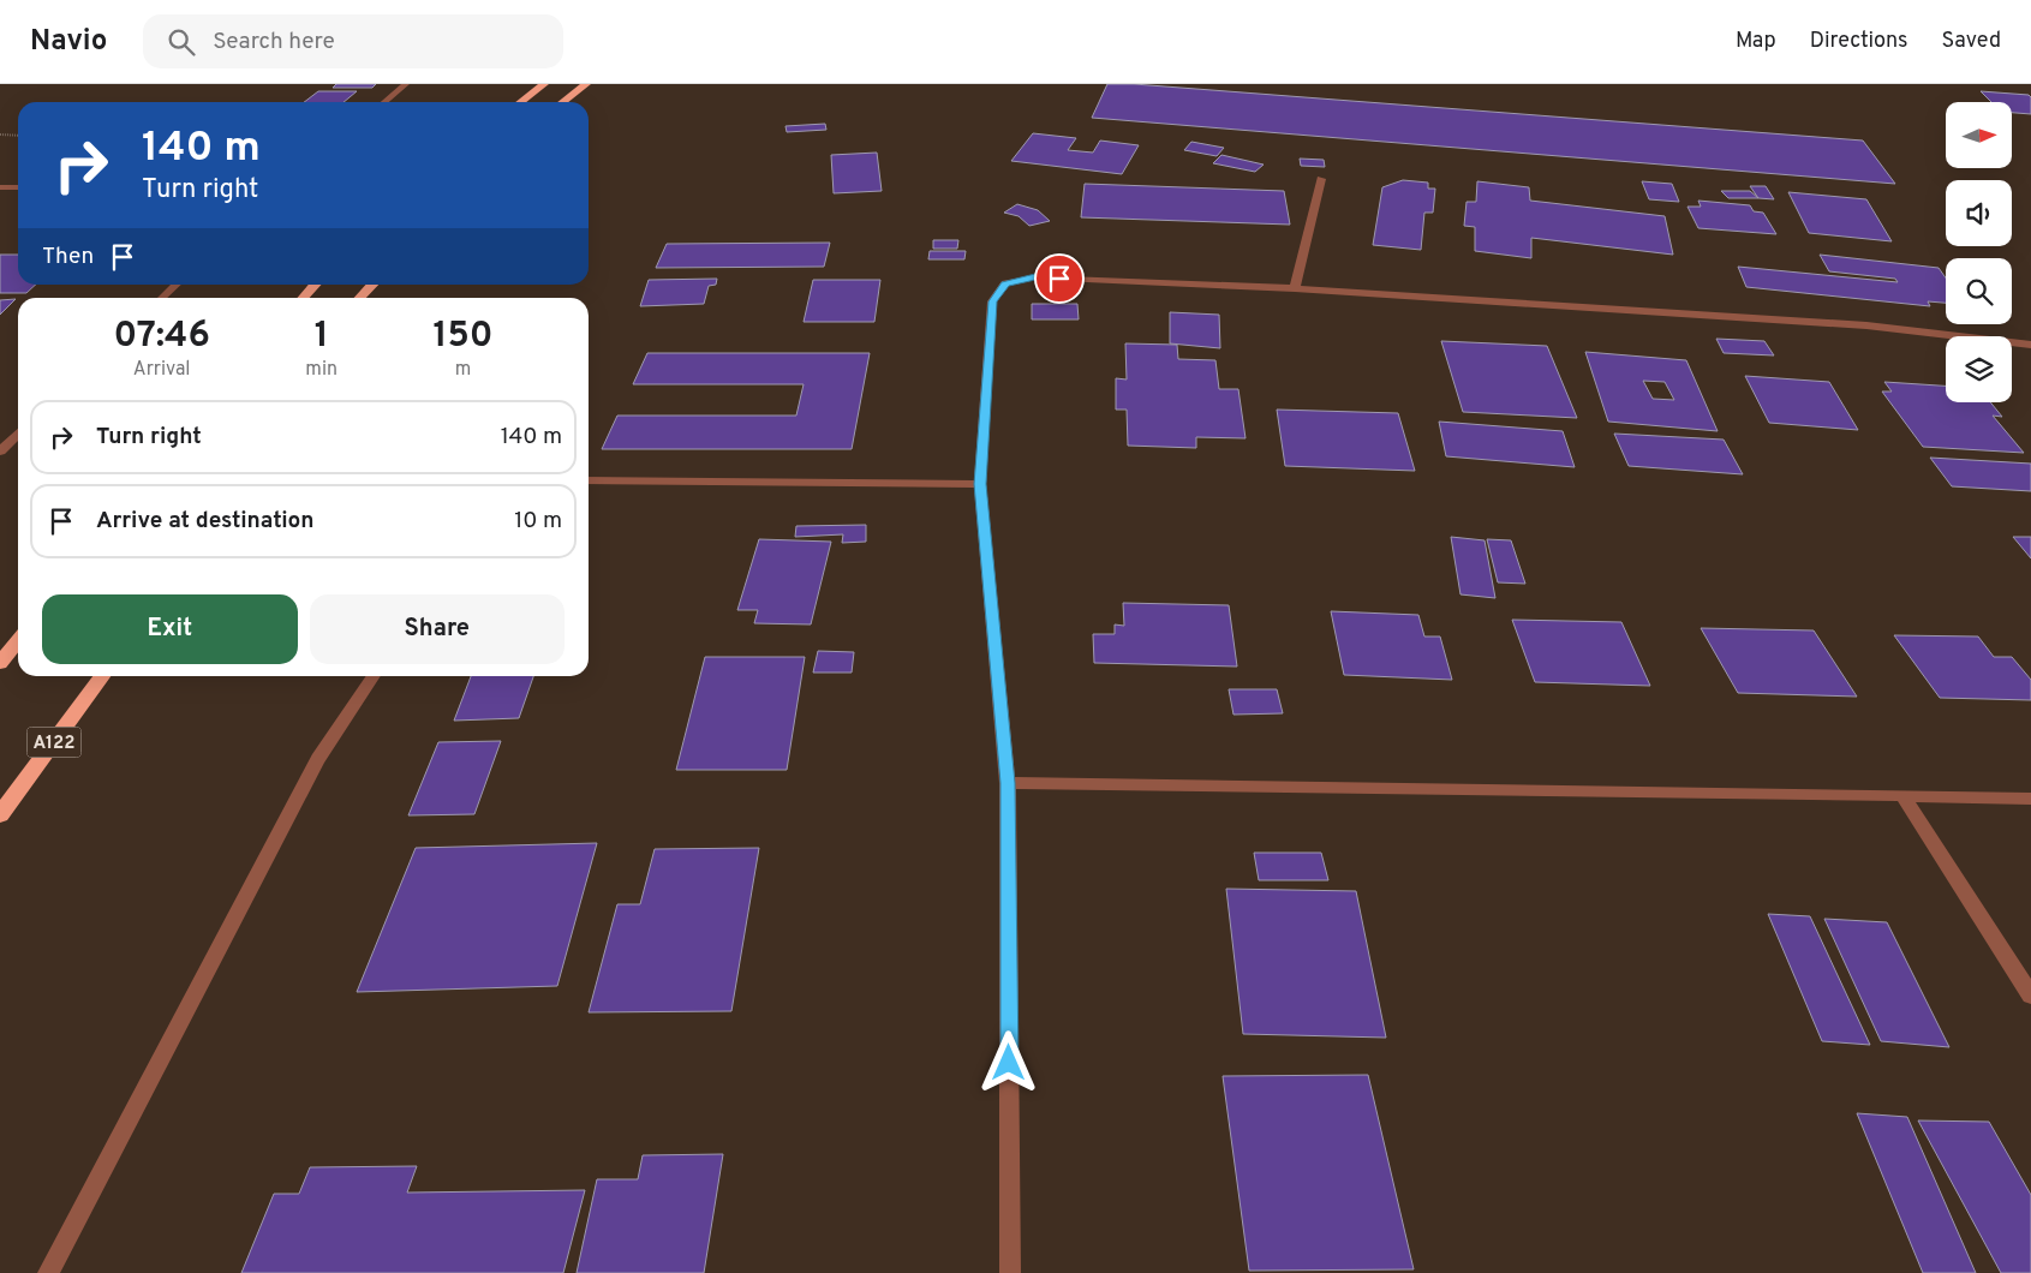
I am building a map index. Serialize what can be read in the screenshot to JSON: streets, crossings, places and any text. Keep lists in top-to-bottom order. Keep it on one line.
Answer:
{"streets":{"highway":["A122"]},"north":"right","page":{"header":"Navio","search":"Search here","nav":["Map","Directions","Saved"],"turn":["140 m","Turn right"],"then":"Then","eta":["07:46","Arrival","1","min","150","m"],"list":[{"name":"Turn right","value":"140 m"},{"name":"Arrive at destination","value":"10 m"}],"buttons":["Exit","Share"]}}
